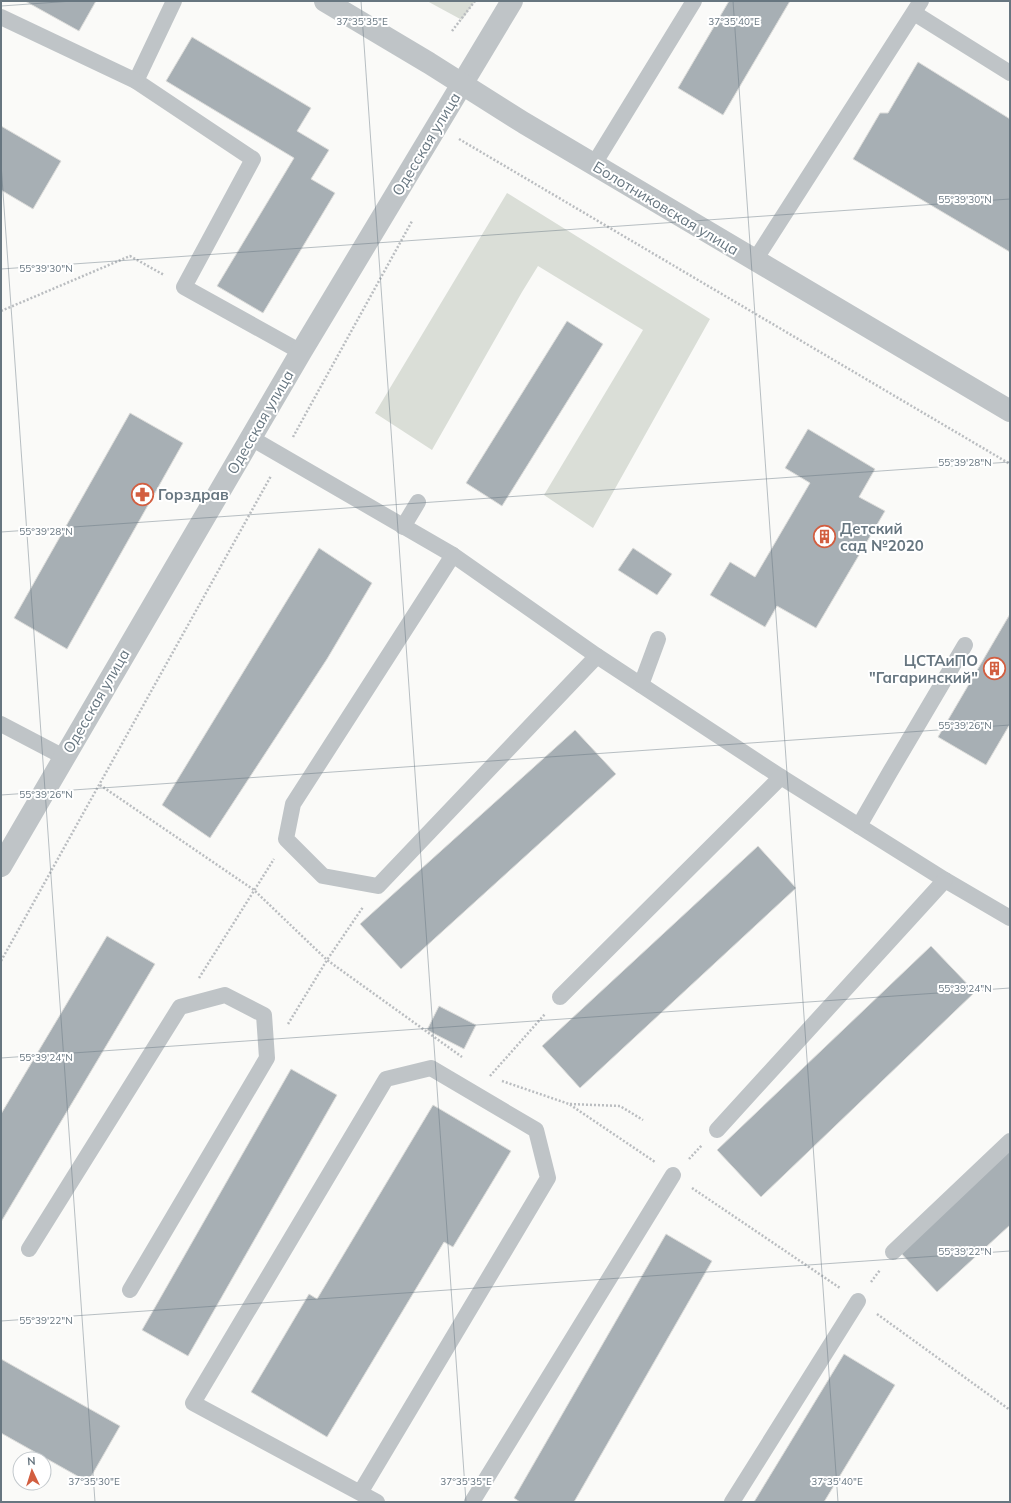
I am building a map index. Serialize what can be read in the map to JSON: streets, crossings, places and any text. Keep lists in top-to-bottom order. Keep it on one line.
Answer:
{"streets":{"street":["Одесская улица","Болотниковская улица"]},"crossings":[["Одесская улица","Болотниковская улица"]],"places":{"pharmacy":["Горздрав"],"building":["Детский сад №2020","ЦСТАиПО \"Гагаринский\""]},"north":"top","coordinates":["37°35'35\"E","37°35'40\"E","55°39'30\"N","55°39'28\"N","55°39'26\"N","55°39'24\"N","55°39'22\"N","37°35'30\"E"]}
